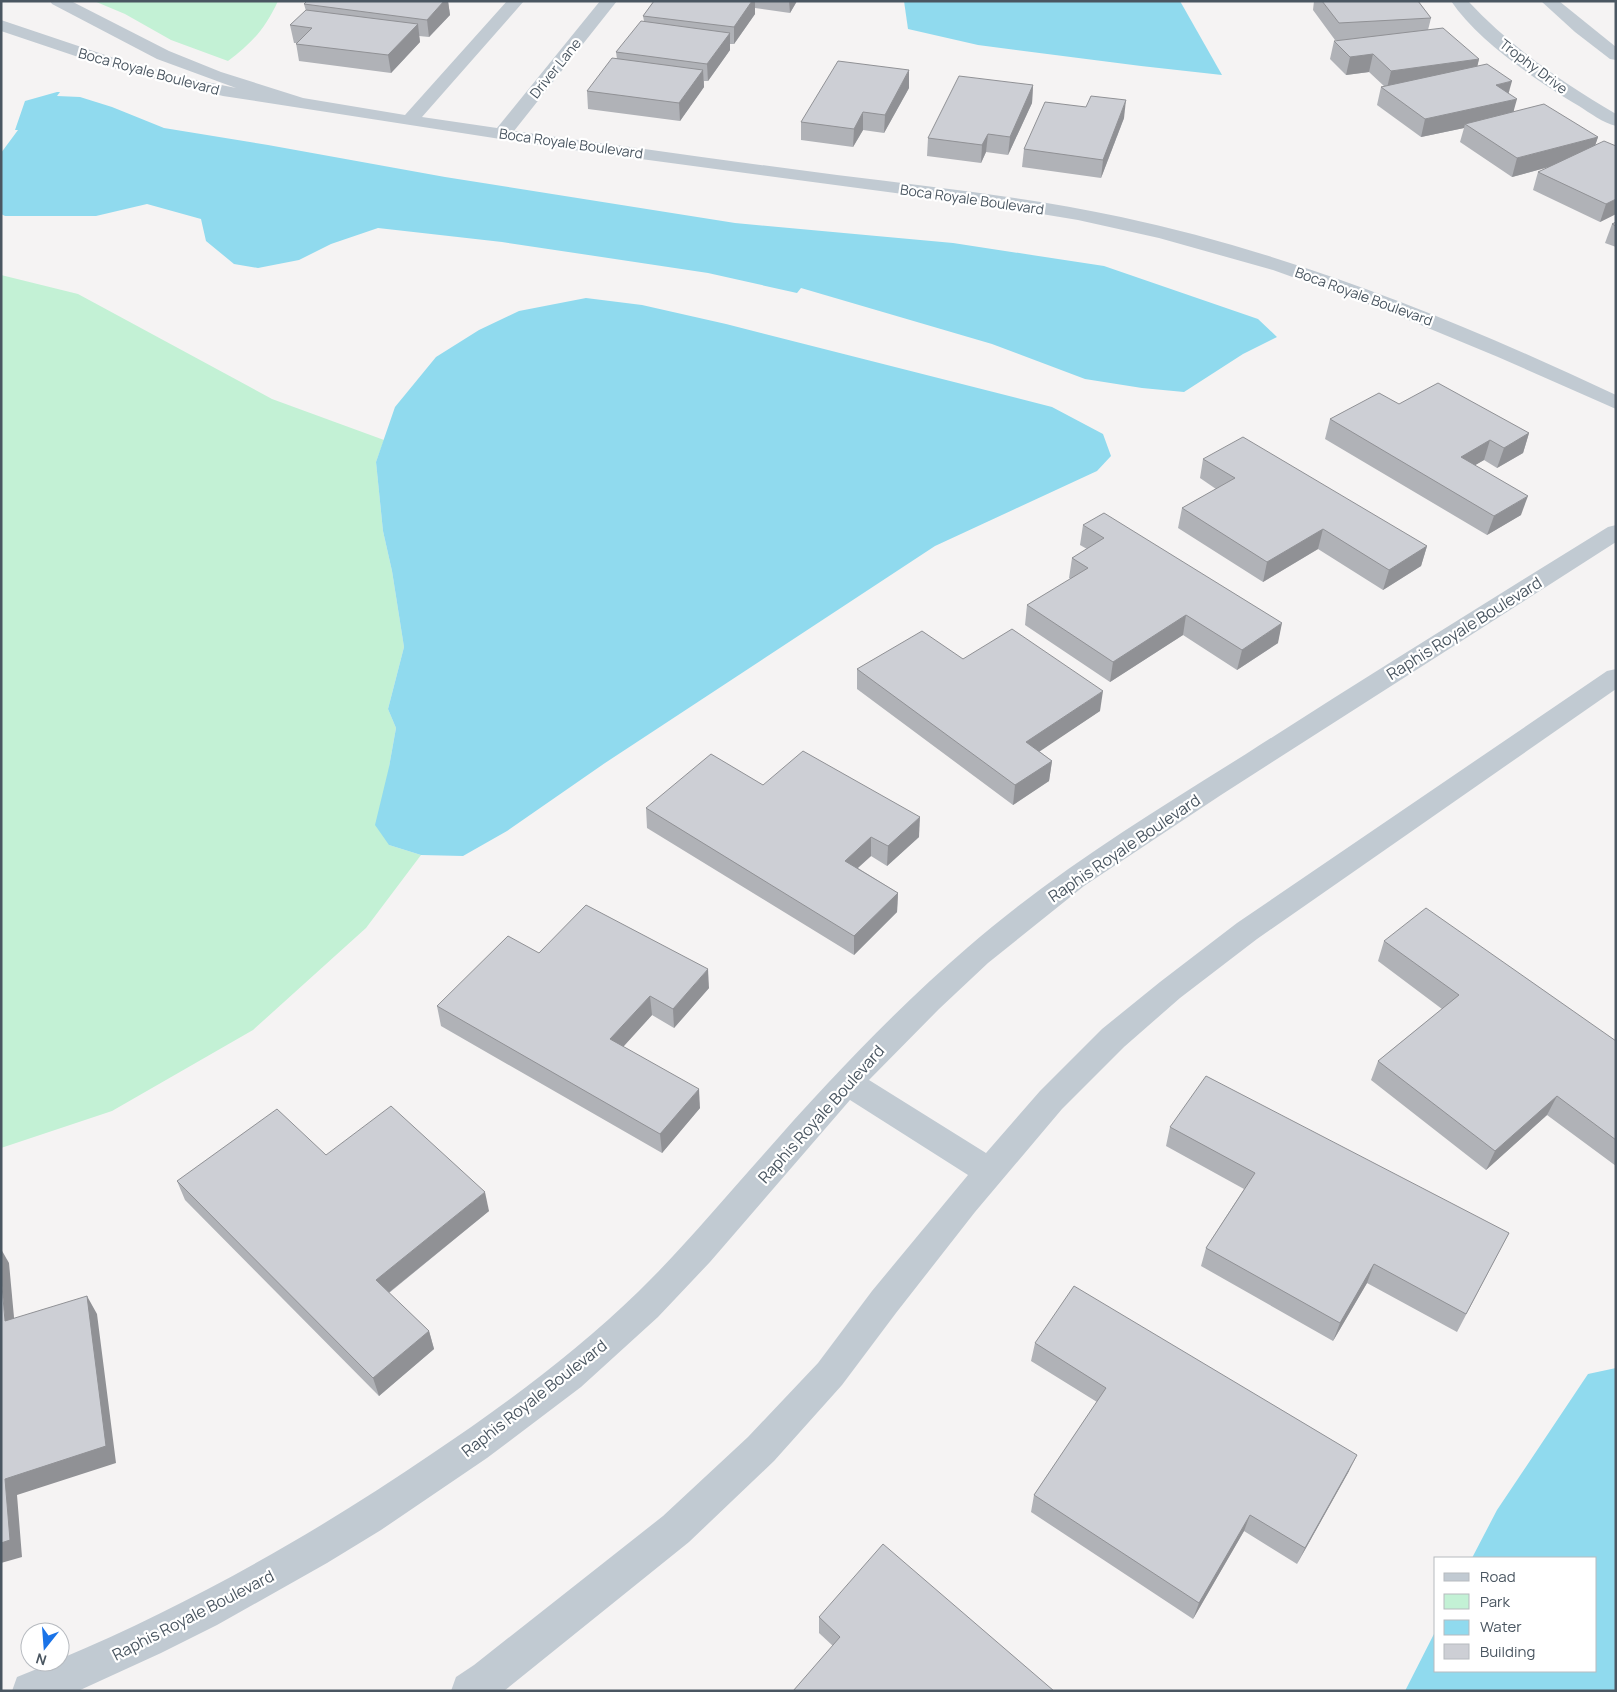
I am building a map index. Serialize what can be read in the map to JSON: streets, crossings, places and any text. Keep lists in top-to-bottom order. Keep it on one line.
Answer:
{"streets":{"street":["Trophy Drive","Driver Lane","Boca Royale Boulevard","Raphis Royale Boulevard"]},"crossings":[["Driver Lane","Boca Royale Boulevard"]],"legend":["Road","Park","Water","Building"],"north":"bottom"}
